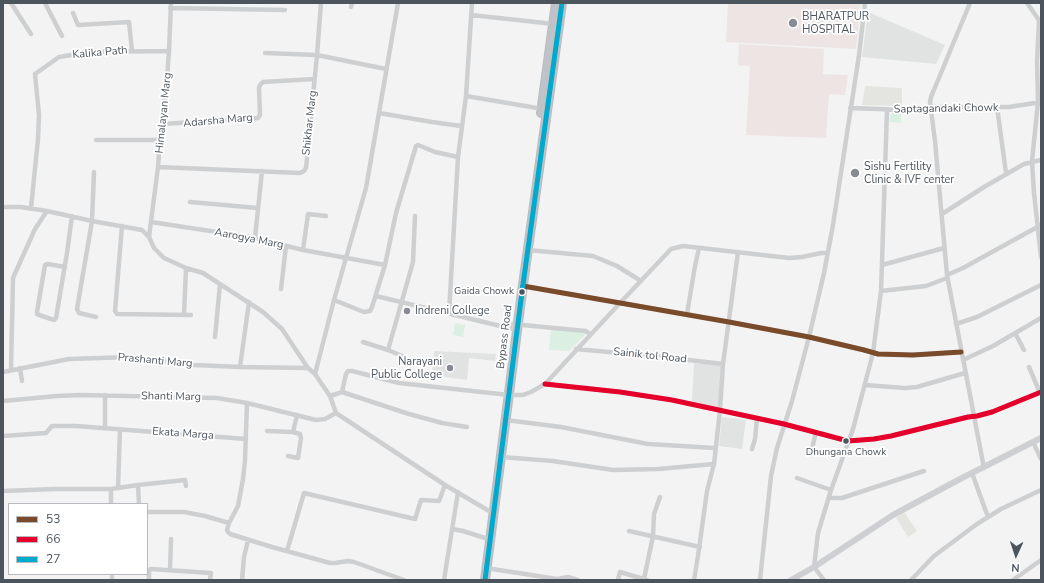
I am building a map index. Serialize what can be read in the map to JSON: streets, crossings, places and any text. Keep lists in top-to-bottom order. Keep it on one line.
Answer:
{"streets":{"highway":["Bypass Road"],"street":["Kalika Path","Saptagandaki Chowk","Himalayan Marg","Adarsha Marg","Shikhar Marg","Aarogya Marg","Sainik tol Road","Prashanti Marg","Shanti Marg","Ekata Marga"]},"crossings":[["Kalika Path","Himalayan Marg"],["Himalayan Marg","Adarsha Marg"],["Himalayan Marg","Shikhar Marg"],["Himalayan Marg","Aarogya Marg"],["Adarsha Marg","Shikhar Marg"]],"places":["BHARATPUR HOSPITAL","Sishu Fertility Clinic & IVF center","Gaida Chowk","Indreni College","Narayani Public College","Dhungana Chowk"],"lines":["transit line 27","transit line 53","transit line 66"],"legend":["53","66","27"],"north":"bottom"}
